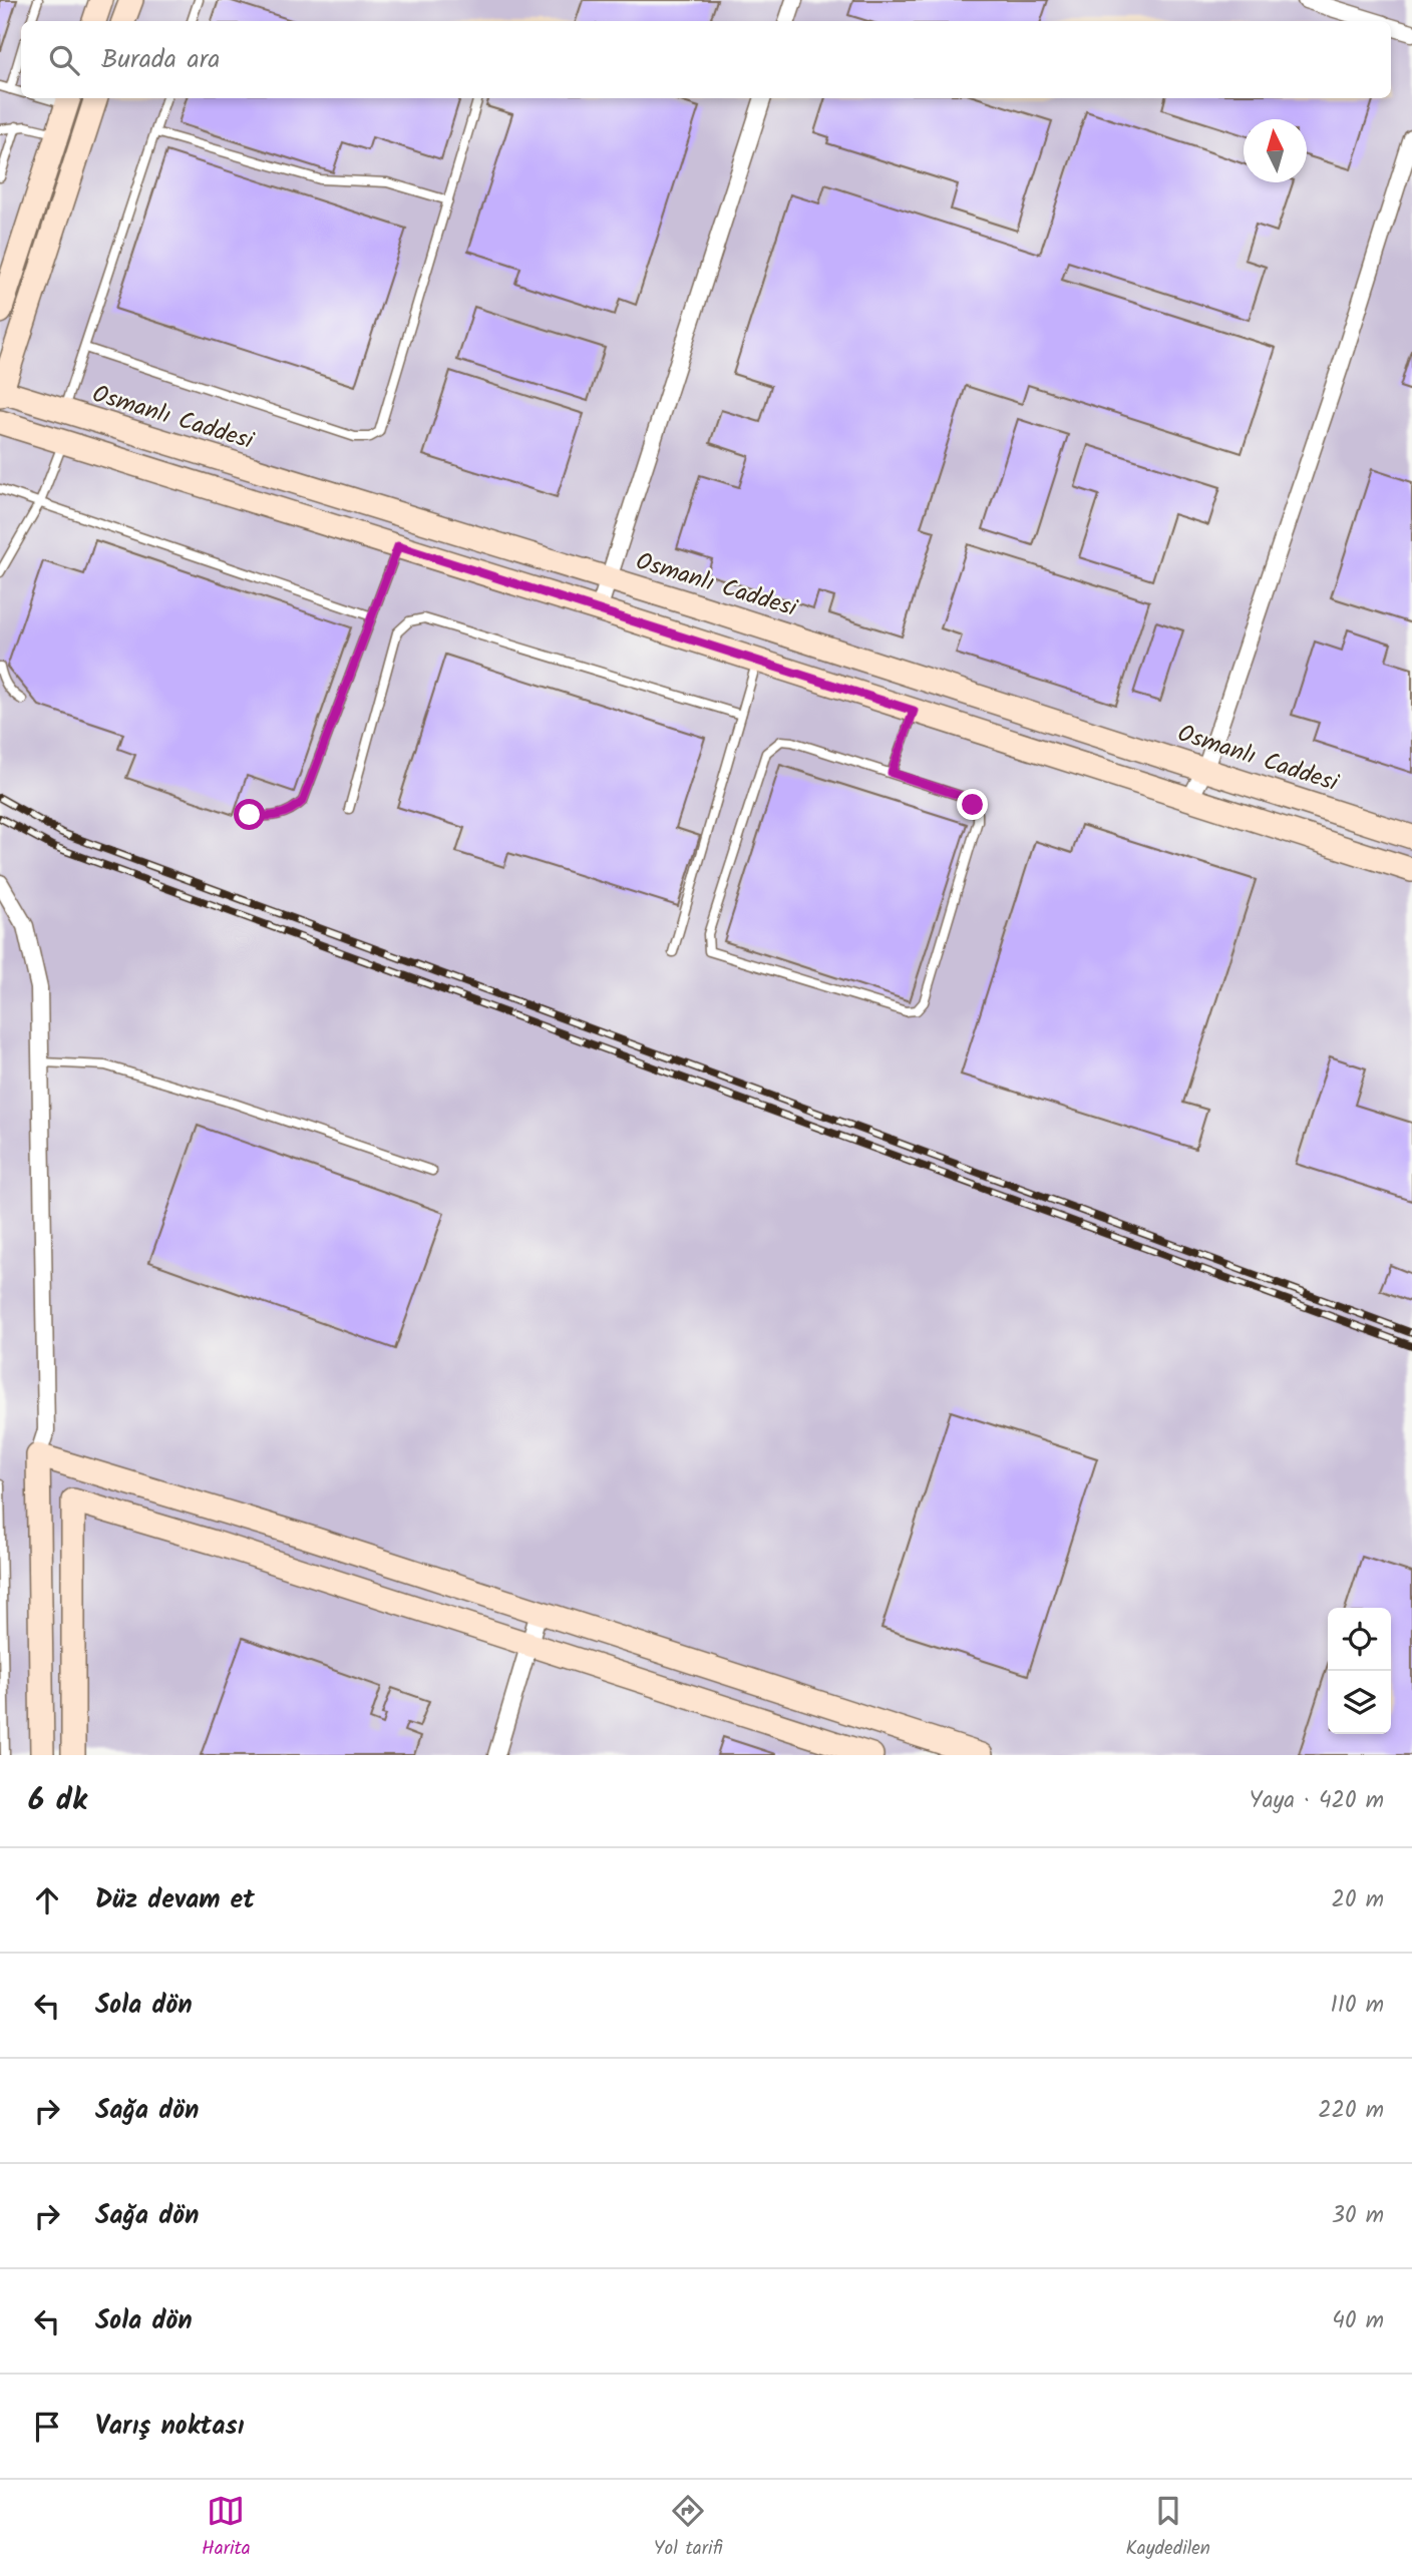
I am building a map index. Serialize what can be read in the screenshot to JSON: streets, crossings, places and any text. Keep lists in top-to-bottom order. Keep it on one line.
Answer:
{"streets":{"street":["Osmanlı Caddesi"]},"north":"top","page":{"search":"Burada ara","heading":["6 dk","Yaya · 420 m"],"list":[["Düz devam et","20 m"],["Sola dön","110 m"],["Sağa dön","220 m"],["Sağa dön","30 m"],["Sola dön","40 m"],"Varış noktası"],"nav":["Harita","Yol tarifi","Kaydedilen"]}}
